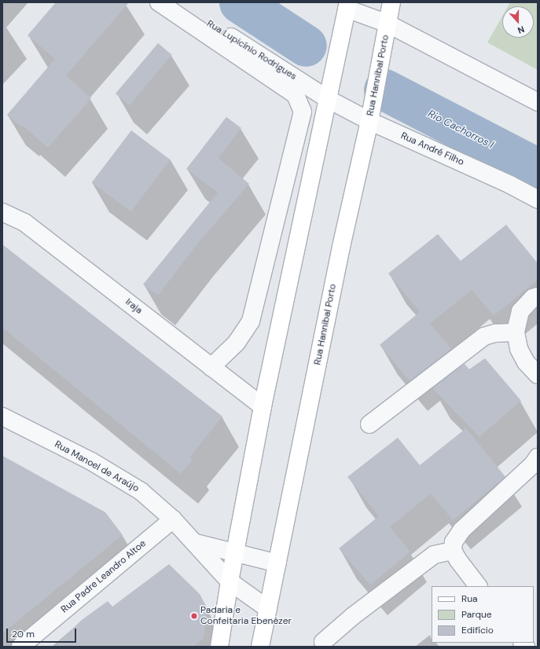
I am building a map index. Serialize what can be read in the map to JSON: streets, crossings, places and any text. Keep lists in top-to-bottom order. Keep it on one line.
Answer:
{"streets":{"main road":["Rua Hannibal Porto"],"street":["Rua Lupicínio Rodrigues","Rua André Filho","Iraja","Rua Manoel de Araújo","Rua Padre Leandro Altoe"]},"crossings":[["Rua Lupicínio Rodrigues","Rua André Filho"],["Rua Hannibal Porto","Rua André Filho"],["Rua Hannibal Porto","Rua Manoel de Araújo"],["Rua Manoel de Araújo","Rua Padre Leandro Altoe"]],"water":["Rio Cachorros I"],"places":["Padaria e Confeitaria Ebenézer"],"legend":["Rua","Parque","Edifício"],"scale_bar":"20 m","north":"bottom"}
